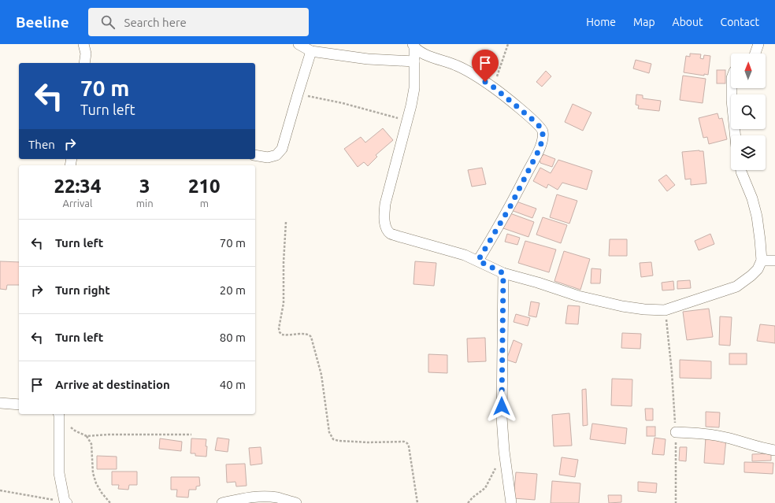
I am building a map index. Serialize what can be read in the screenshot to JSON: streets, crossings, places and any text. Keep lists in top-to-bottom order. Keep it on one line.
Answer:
{"north":"top","page":{"header":"Beeline","search":"Search here","nav":["Home","Map","About","Contact"],"turn":["70 m","Turn left"],"then":"Then","eta":["22:34","Arrival","3","min","210","m"],"list":[{"name":"Turn left","value":"70 m"},{"name":"Turn right","value":"20 m"},{"name":"Turn left","value":"80 m"},{"name":"Arrive at destination","value":"40 m"}]}}
